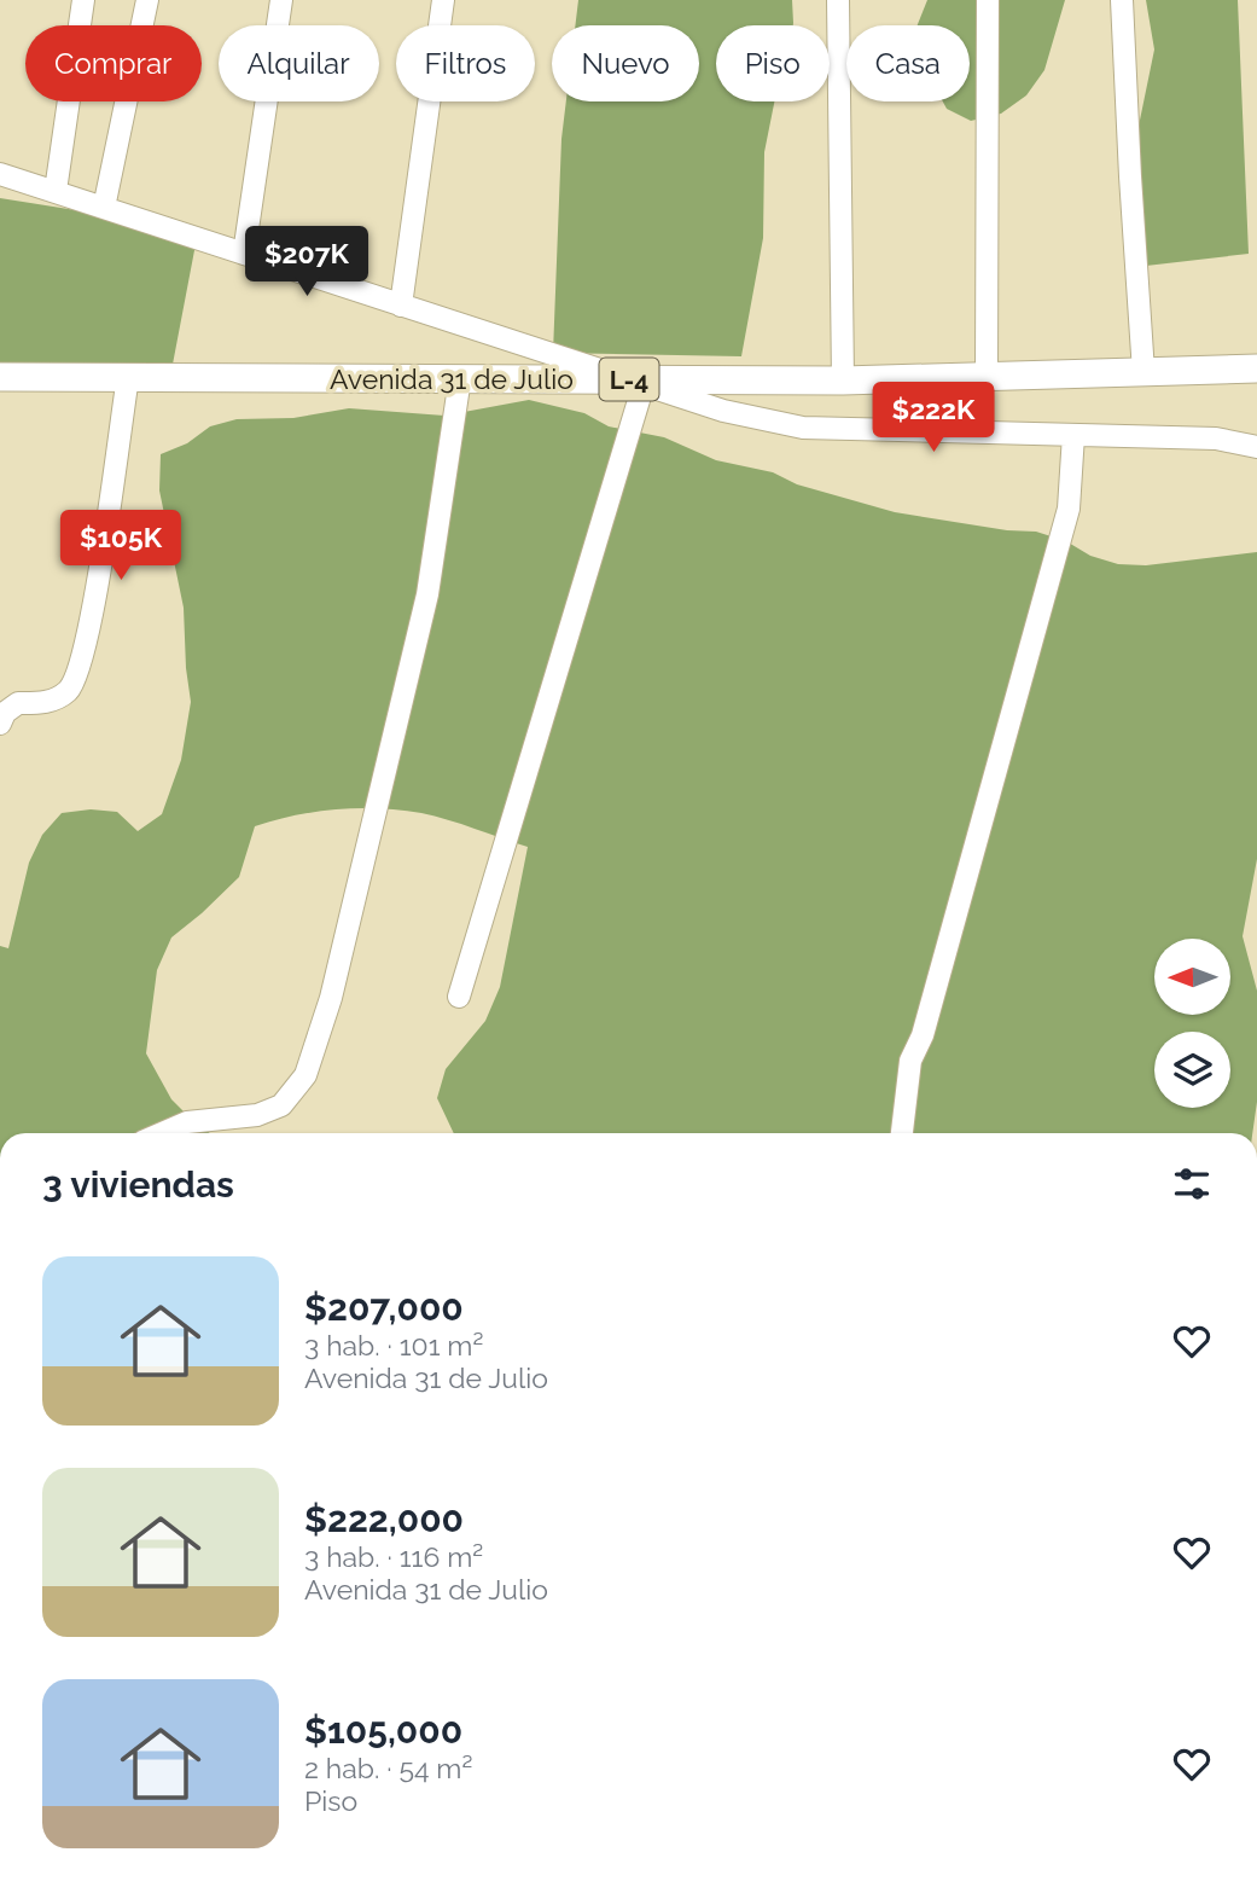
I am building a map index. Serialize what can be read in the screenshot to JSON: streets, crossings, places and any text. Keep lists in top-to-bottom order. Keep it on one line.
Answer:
{"streets":{"main road":["Avenida 31 de Julio","L-4"]},"north":"left","page":{"chip":["Comprar","Alquilar","Filtros","Nuevo","Piso","Casa"],"price":["$207K","$222K","$105K"],"heading":"3 viviendas","list":[{"name":"$207,000","note":"3 hab. · 101 m² · Avenida 31 de Julio"},{"name":"$222,000","note":"3 hab. · 116 m² · Avenida 31 de Julio"},{"name":"$105,000","note":"2 hab. · 54 m² · Piso"}]}}
